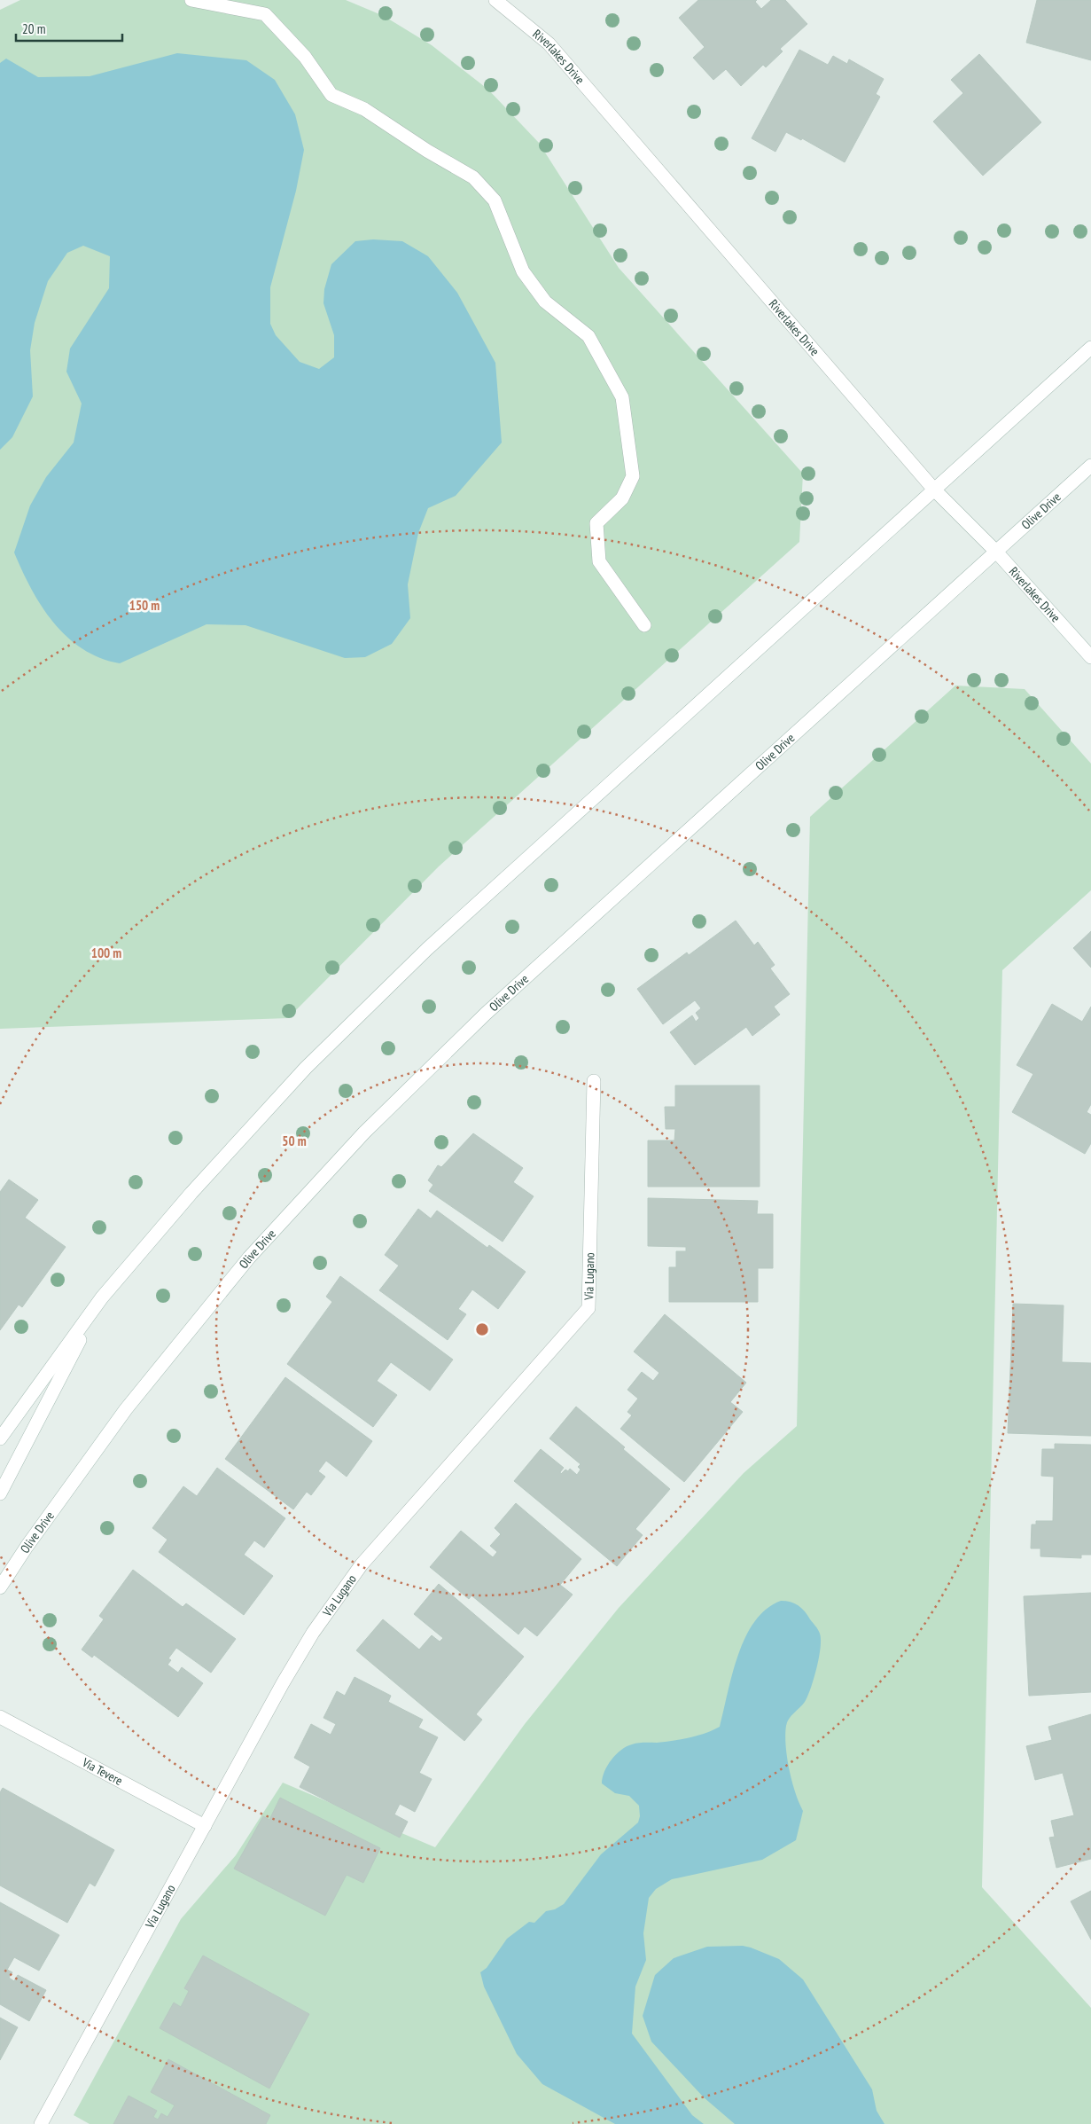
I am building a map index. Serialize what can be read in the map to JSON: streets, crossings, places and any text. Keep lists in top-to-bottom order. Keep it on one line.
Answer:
{"streets":{"main road":["Riverlakes Drive","Olive Drive","Via Lugano","Via Tevere"]},"crossings":[["Riverlakes Drive","Olive Drive"],["Via Lugano","Via Tevere"]],"scale_bar":"20 m","rings":["150 m","100 m","50 m"]}
